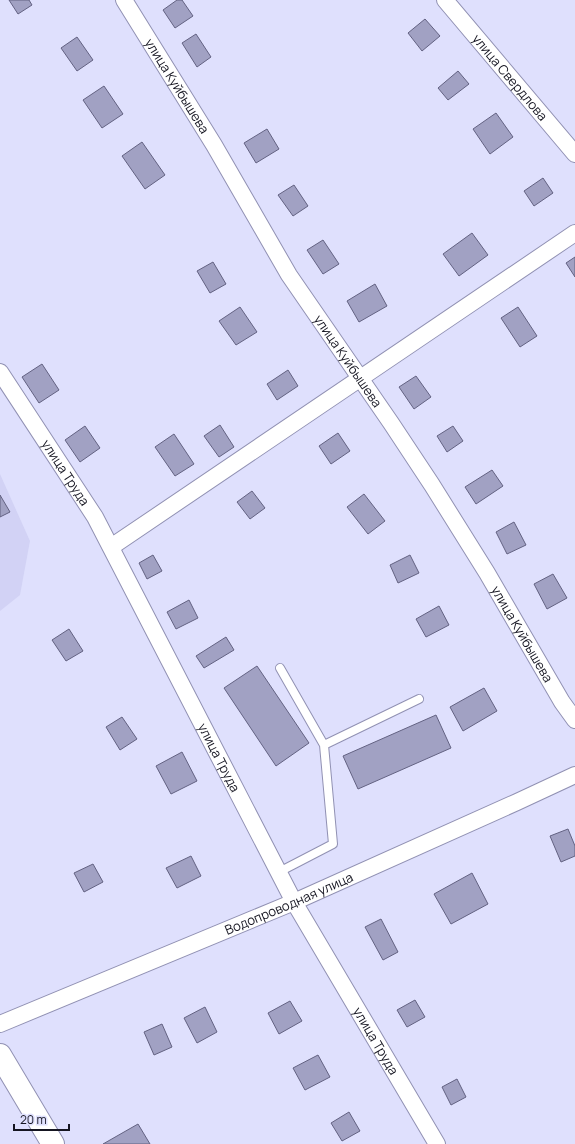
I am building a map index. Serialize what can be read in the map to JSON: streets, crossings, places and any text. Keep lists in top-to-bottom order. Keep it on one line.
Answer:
{"streets":{"street":["улица Свердлова","улица Куйбышева","улица Труда","Водопроводная улица"]},"crossings":[["улица Труда","Водопроводная улица"]],"scale_bar":"20 m"}
